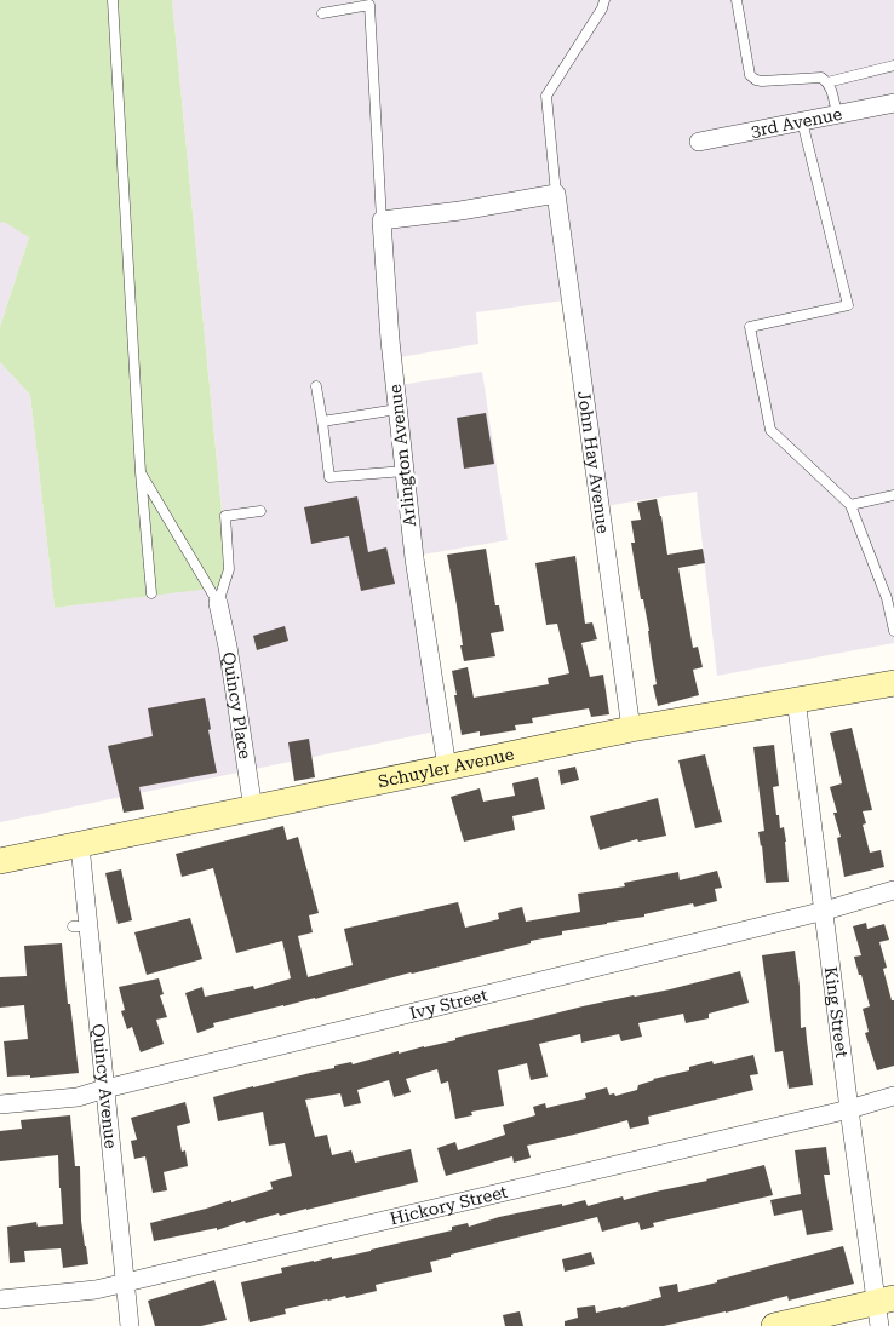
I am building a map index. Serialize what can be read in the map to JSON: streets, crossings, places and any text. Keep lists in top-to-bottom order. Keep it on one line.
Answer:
{"streets":{"main road":["Schuyler Avenue"],"street":["3rd Avenue","Arlington Avenue","John Hay Avenue","Quincy Place","Ivy Street","King Street","Quincy Avenue","Hickory Street"]},"crossings":[["Arlington Avenue","Schuyler Avenue"],["John Hay Avenue","Schuyler Avenue"],["Quincy Place","Schuyler Avenue"],["Schuyler Avenue","King Street"],["Schuyler Avenue","Quincy Avenue"],["Ivy Street","King Street"],["Ivy Street","Quincy Avenue"],["King Street","Hickory Street"],["Quincy Avenue","Hickory Street"]]}
